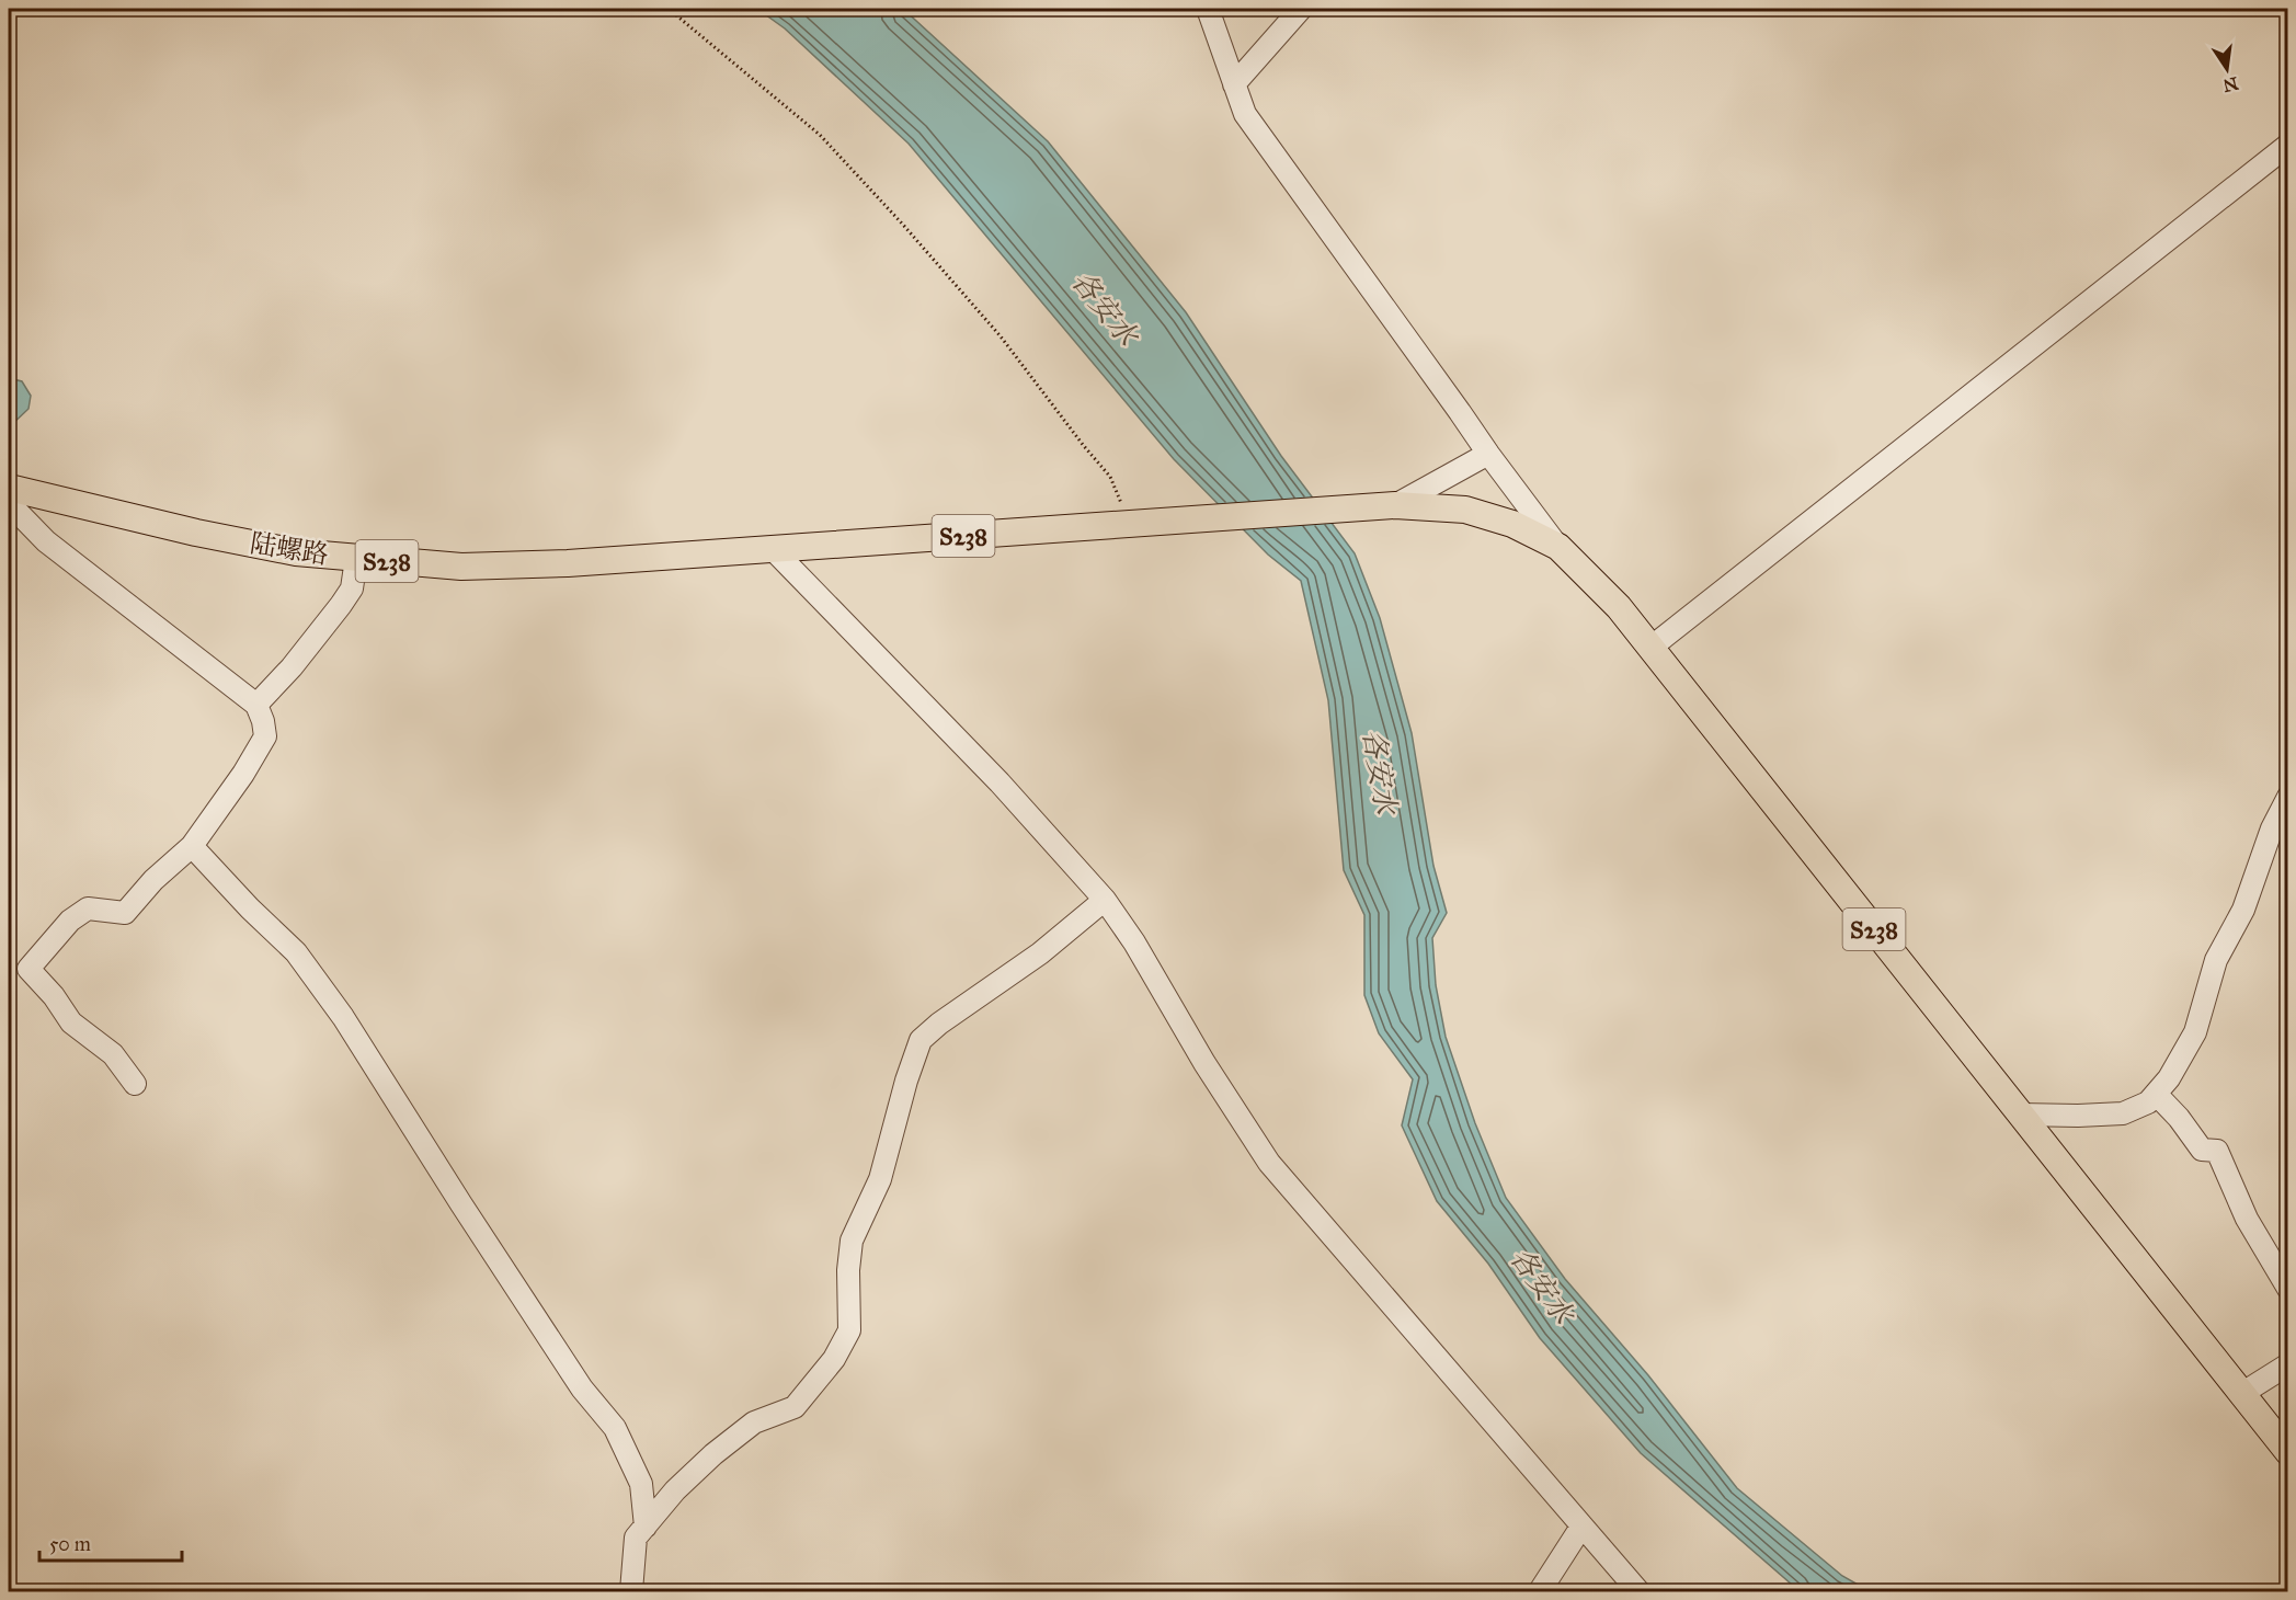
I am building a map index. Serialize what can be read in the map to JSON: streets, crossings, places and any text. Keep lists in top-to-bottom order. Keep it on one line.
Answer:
{"streets":{"main road":["S238","陆螺路"]},"crossings":[["S238","陆螺路"]],"water":["各安水"],"scale_bar":"50 m","north":"bottom"}
